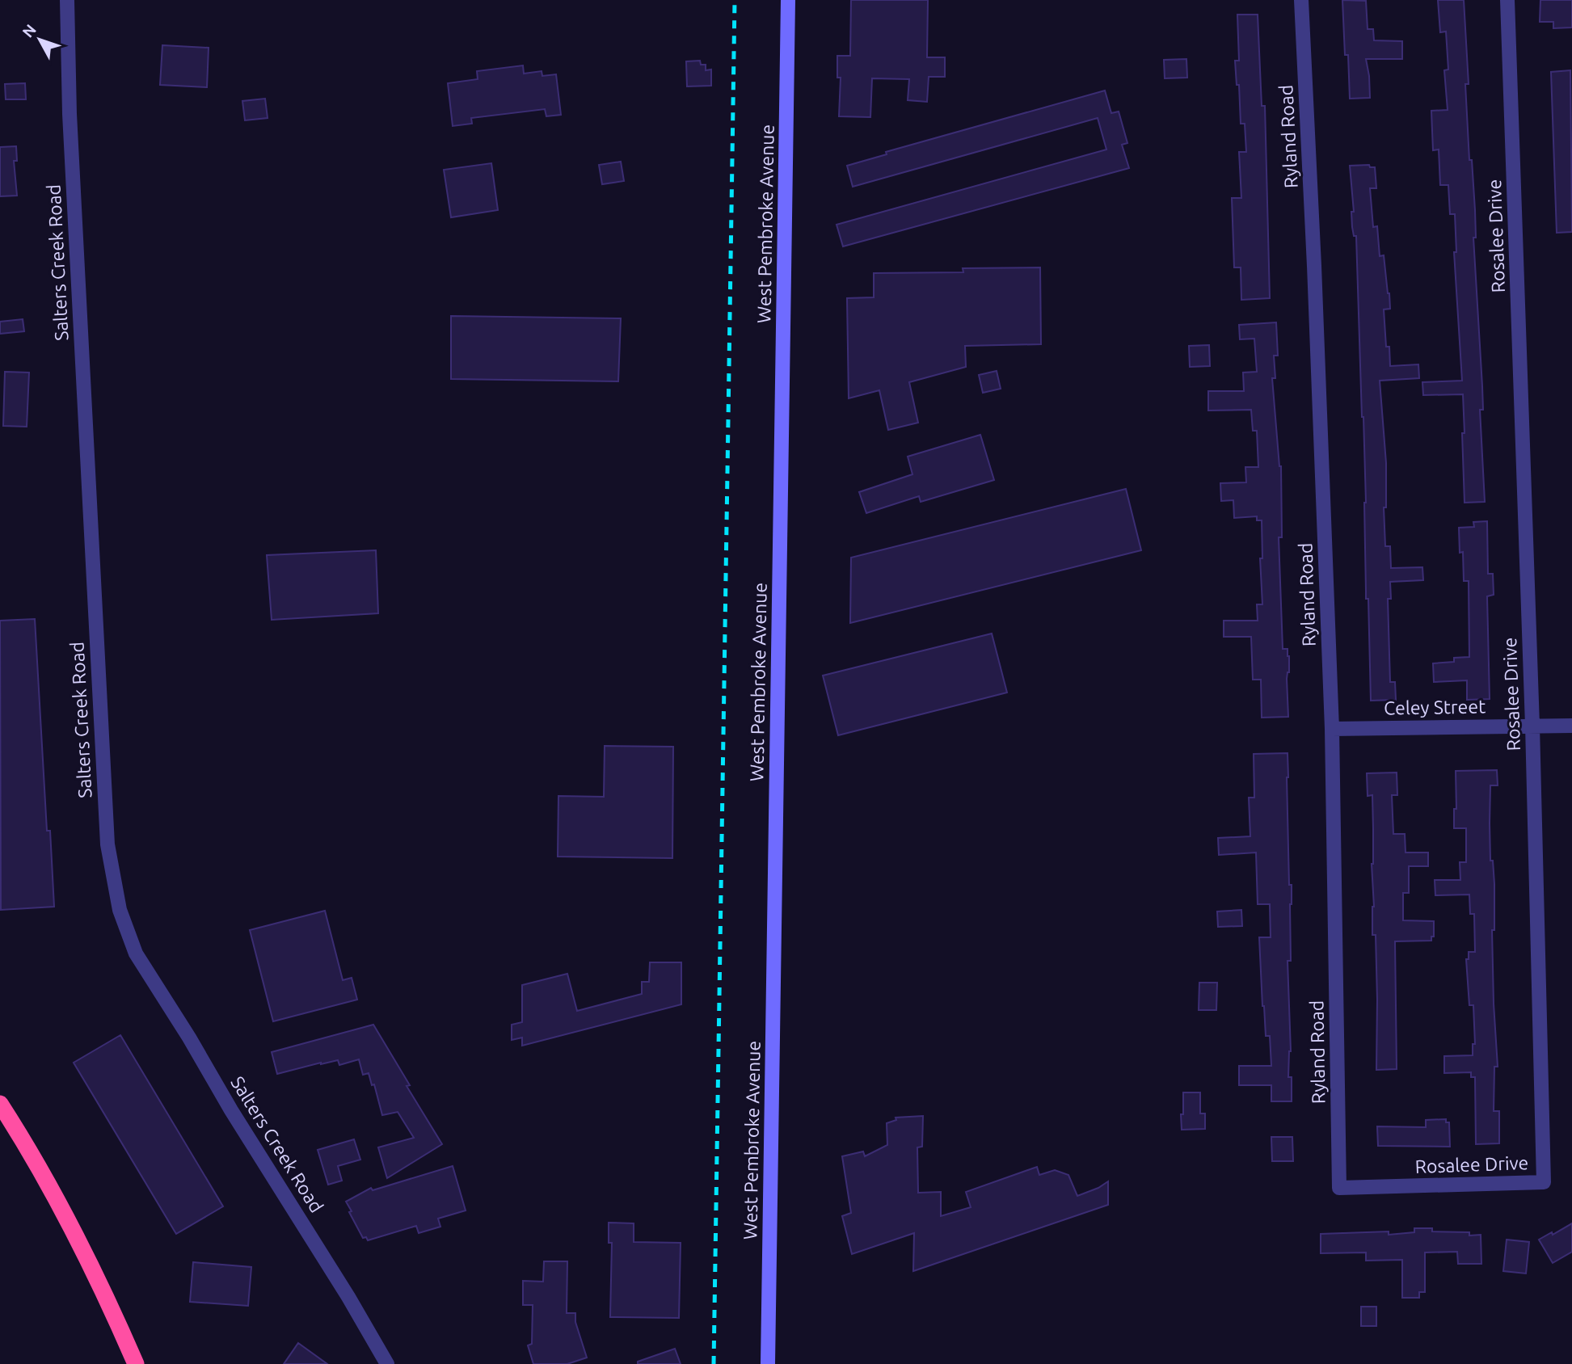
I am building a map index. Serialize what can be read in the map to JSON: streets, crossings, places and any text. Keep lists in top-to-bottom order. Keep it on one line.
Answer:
{"streets":{"main road":["West Pembroke Avenue"],"street":["Ryland Road","Rosalee Drive","Salters Creek Road","Celey Street"]},"crossings":[["Ryland Road","Rosalee Drive"],["Ryland Road","Celey Street"],["Rosalee Drive","Celey Street"]],"north":"top left"}
